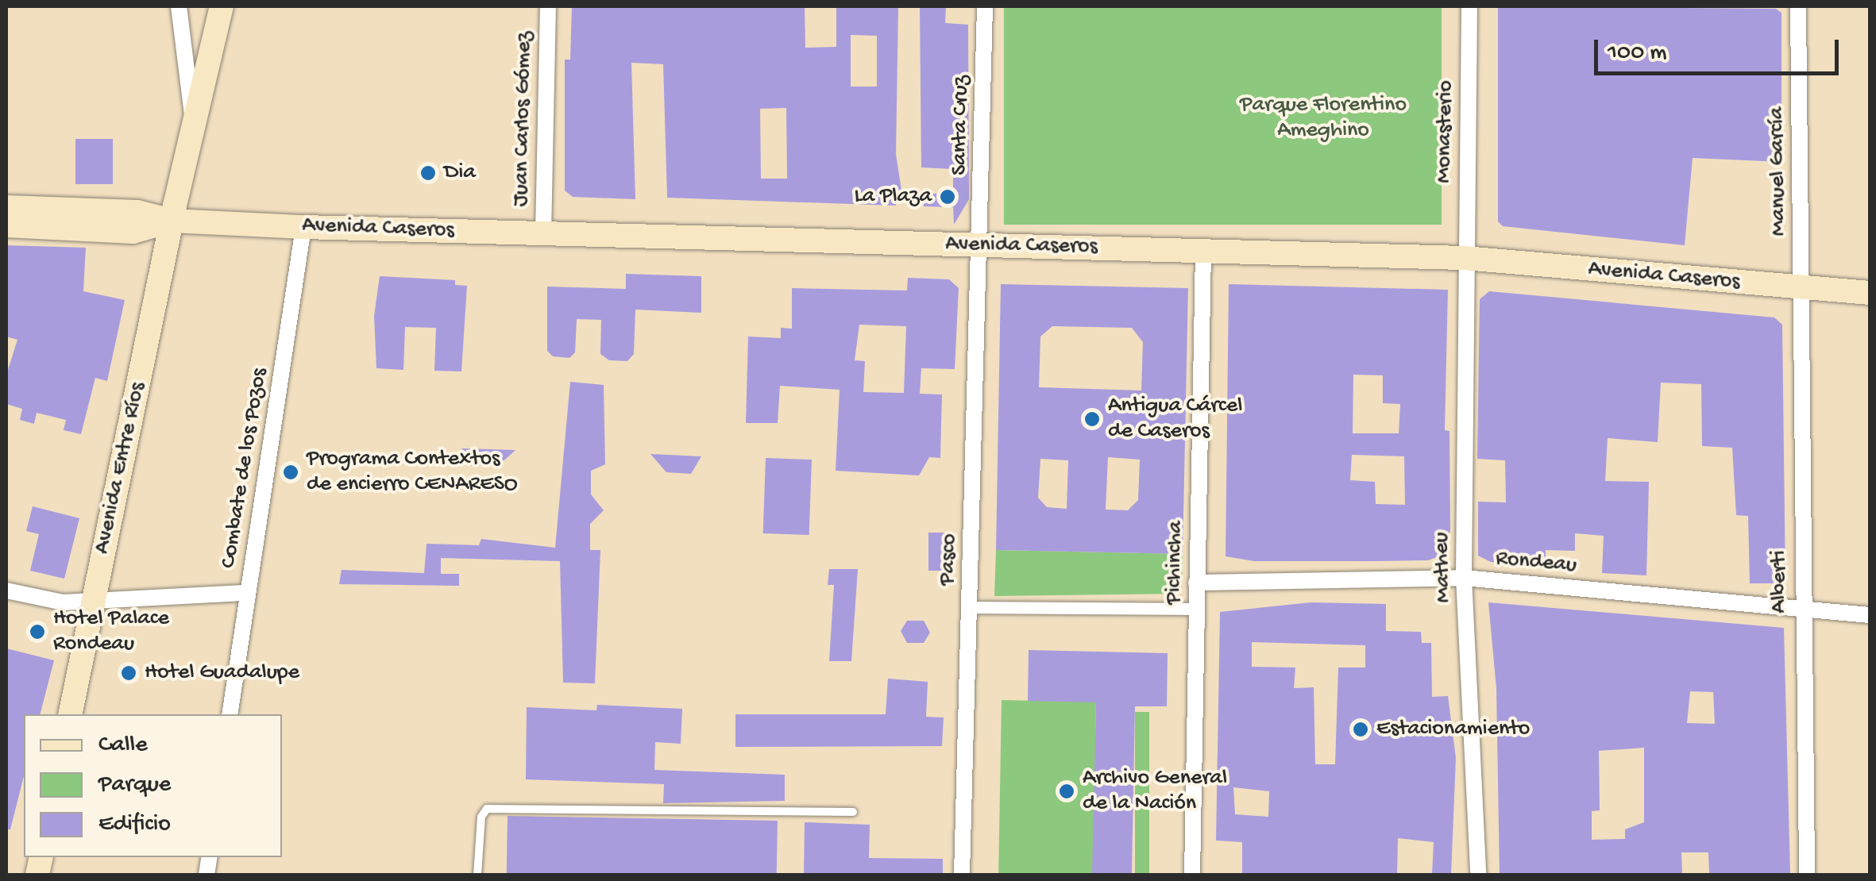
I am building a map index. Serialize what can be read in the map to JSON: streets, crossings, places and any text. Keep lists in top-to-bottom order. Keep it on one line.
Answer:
{"streets":{"main road":["Avenida Caseros","Avenida Entre Ríos"],"street":["Juan Carlos Gómez","Santa Cruz","Monasterio","Manuel García","Combate de los Pozos","Pasco","Pichincha","Rondeau","Matheu","Alberti"]},"crossings":[["Juan Carlos Gómez","Avenida Caseros"],["Santa Cruz","Avenida Caseros"],["Santa Cruz","Pasco"],["Monasterio","Avenida Caseros"],["Monasterio","Matheu"],["Manuel García","Avenida Caseros"],["Manuel García","Alberti"],["Avenida Caseros","Avenida Entre Ríos"],["Avenida Caseros","Combate de los Pozos"],["Avenida Caseros","Pasco"],["Avenida Caseros","Pichincha"],["Avenida Caseros","Matheu"],["Avenida Caseros","Alberti"],["Pichincha","Rondeau"],["Rondeau","Matheu"],["Rondeau","Alberti"]],"parks":["Parque Florentino Ameghino"],"places":["Dia","La Plaza","Antigua Cárcel de Caseros","Programa Contextos de encierro CENARESO","Hotel Palace Rondeau","Hotel Guadalupe","Estacionamiento","Archivo General de la Nación"],"legend":["Calle","Parque","Edificio"],"scale_bar":"100 m"}
